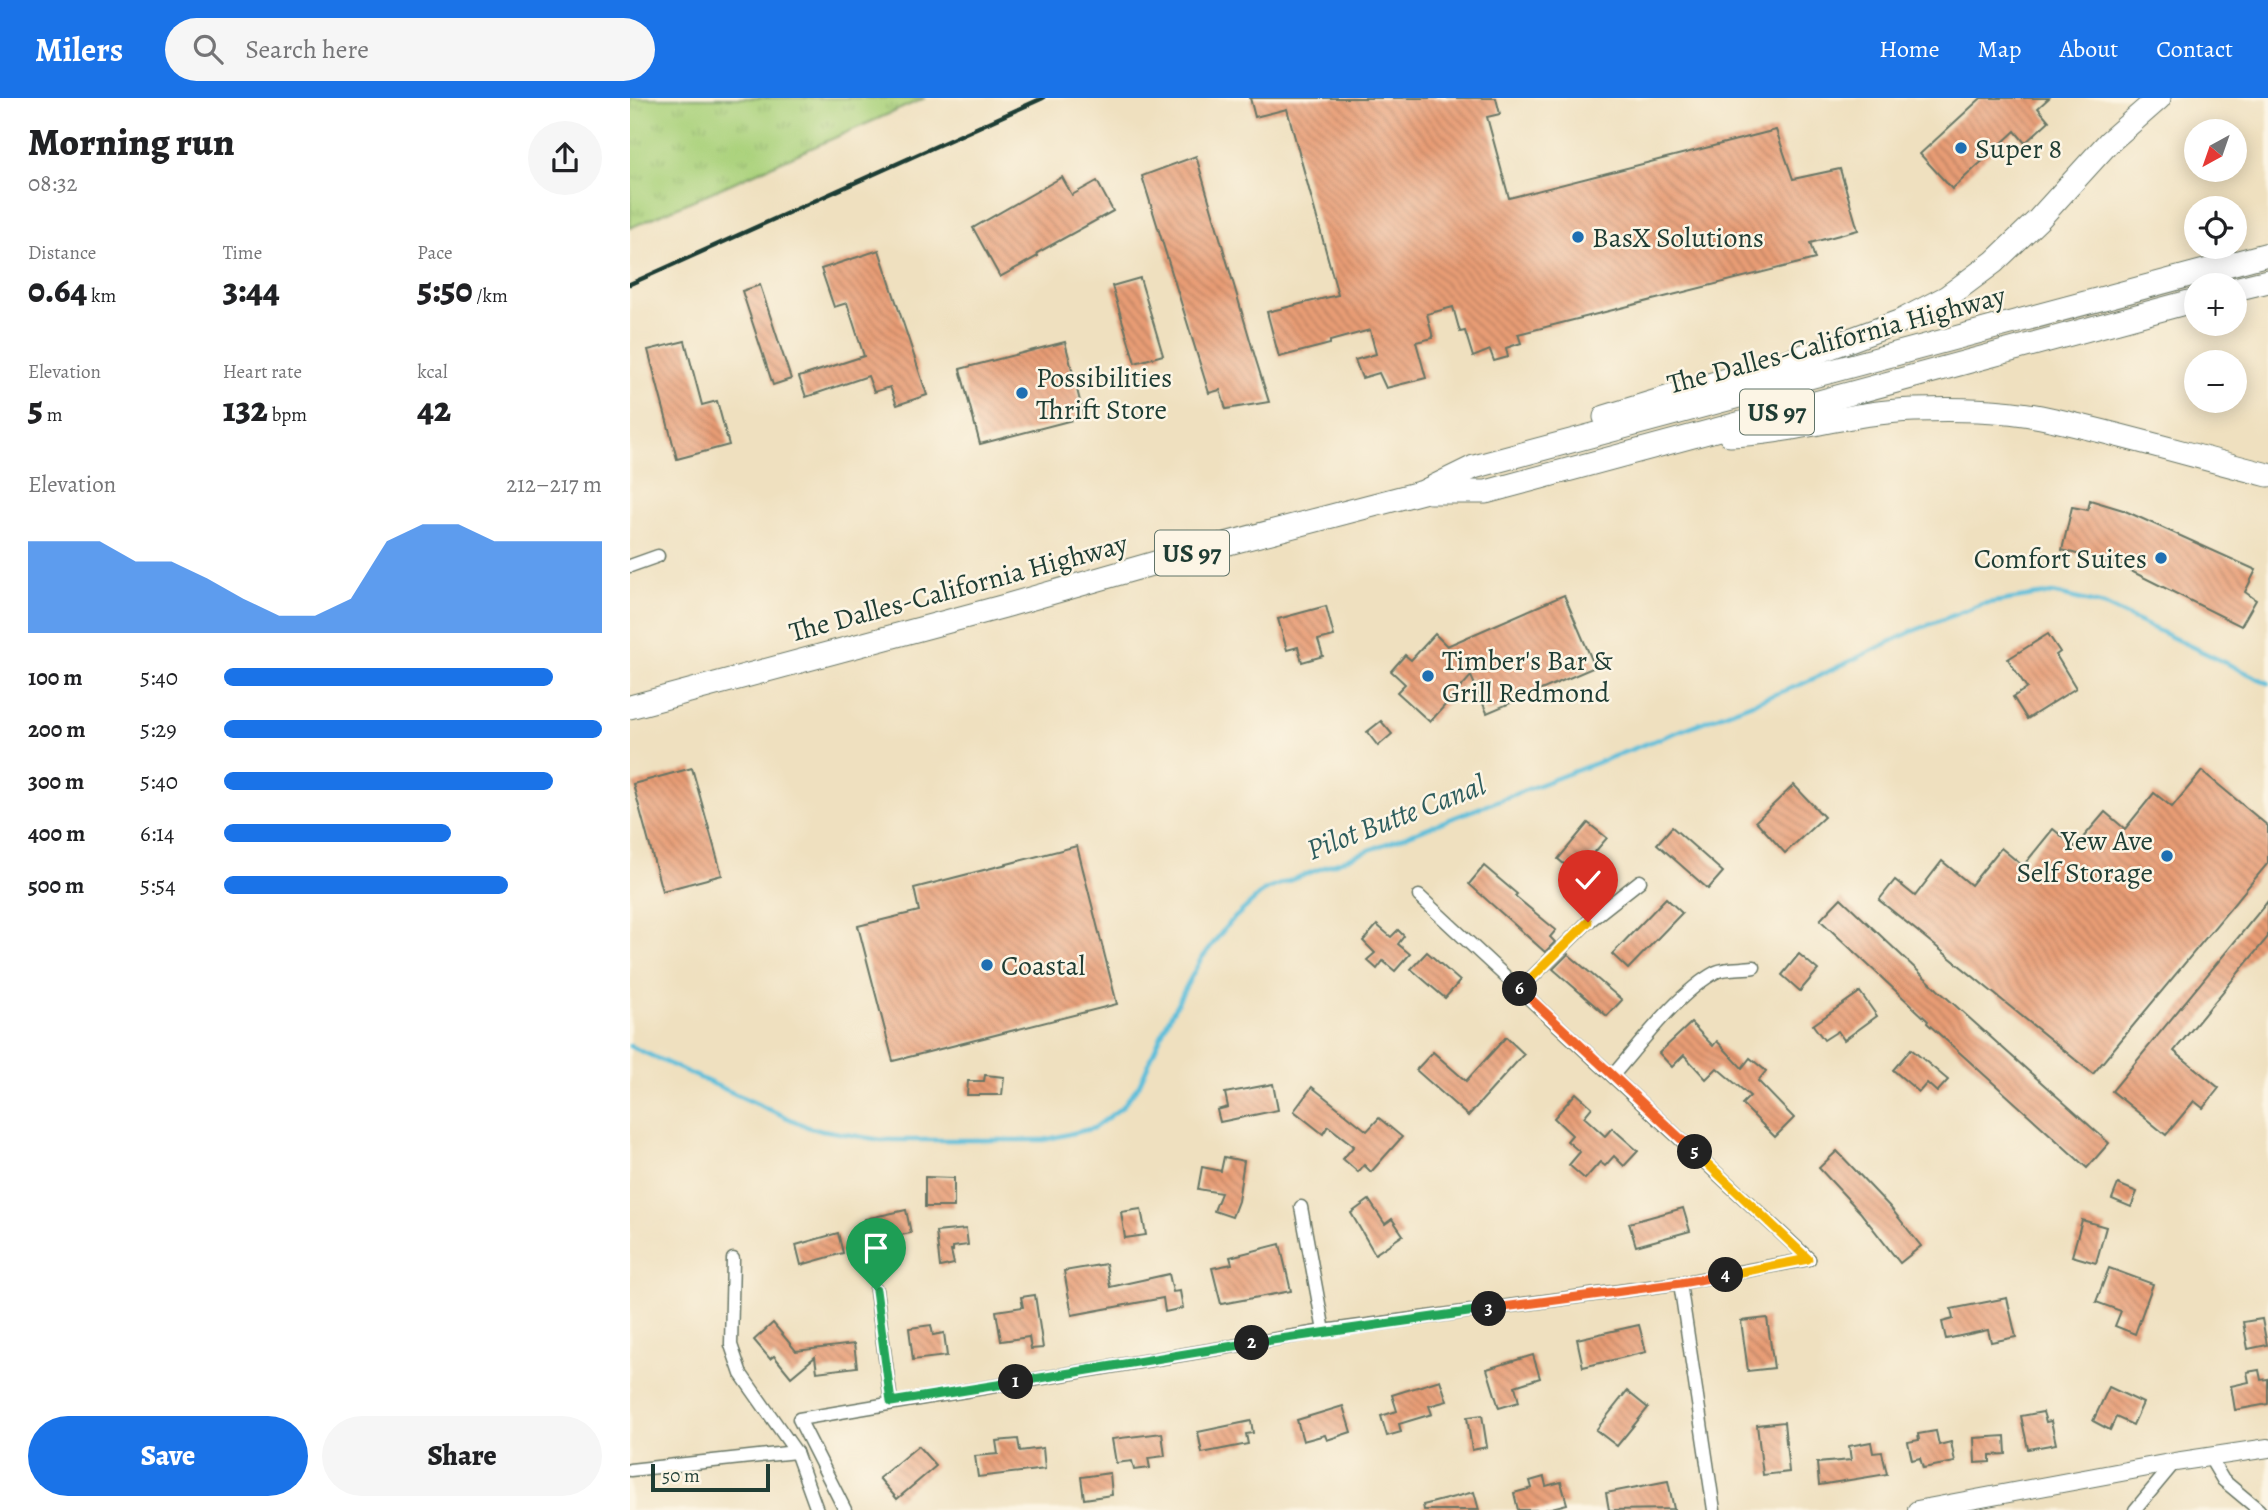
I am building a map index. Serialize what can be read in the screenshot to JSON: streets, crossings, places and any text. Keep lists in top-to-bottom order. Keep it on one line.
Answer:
{"streets":{"highway":["The Dalles-California Highway","US 97"]},"water":["Pilot Butte Canal"],"places":["Super 8","BasX Solutions","Possibilities Thrift Store","Comfort Suites","Timber's Bar & Grill Redmond","Yew Ave Self Storage","Coastal"],"scale_bar":"50 m","north":"bottom left","page":{"header":"Milers","search":"Search here","nav":["Home","Map","About","Contact"],"heading":["Morning run","08:32"],"map_buttons":["+","−"],"stats":[["Distance","0.64 km"],["Time","3:44"],["Pace","5:50 /km"],["Elevation","5 m"],["Heart rate","132 bpm"],["kcal","42"]],"chart":["Elevation","212–217 m"],"list":[{"name":"100 m","note":"5:40"},{"name":"200 m","note":"5:29"},{"name":"300 m","note":"5:40"},{"name":"400 m","note":"6:14"},{"name":"500 m","note":"5:54"}],"pins":["6","5","4","3","2","1"],"buttons":["Save","Share"],"scale":"50 m"}}
